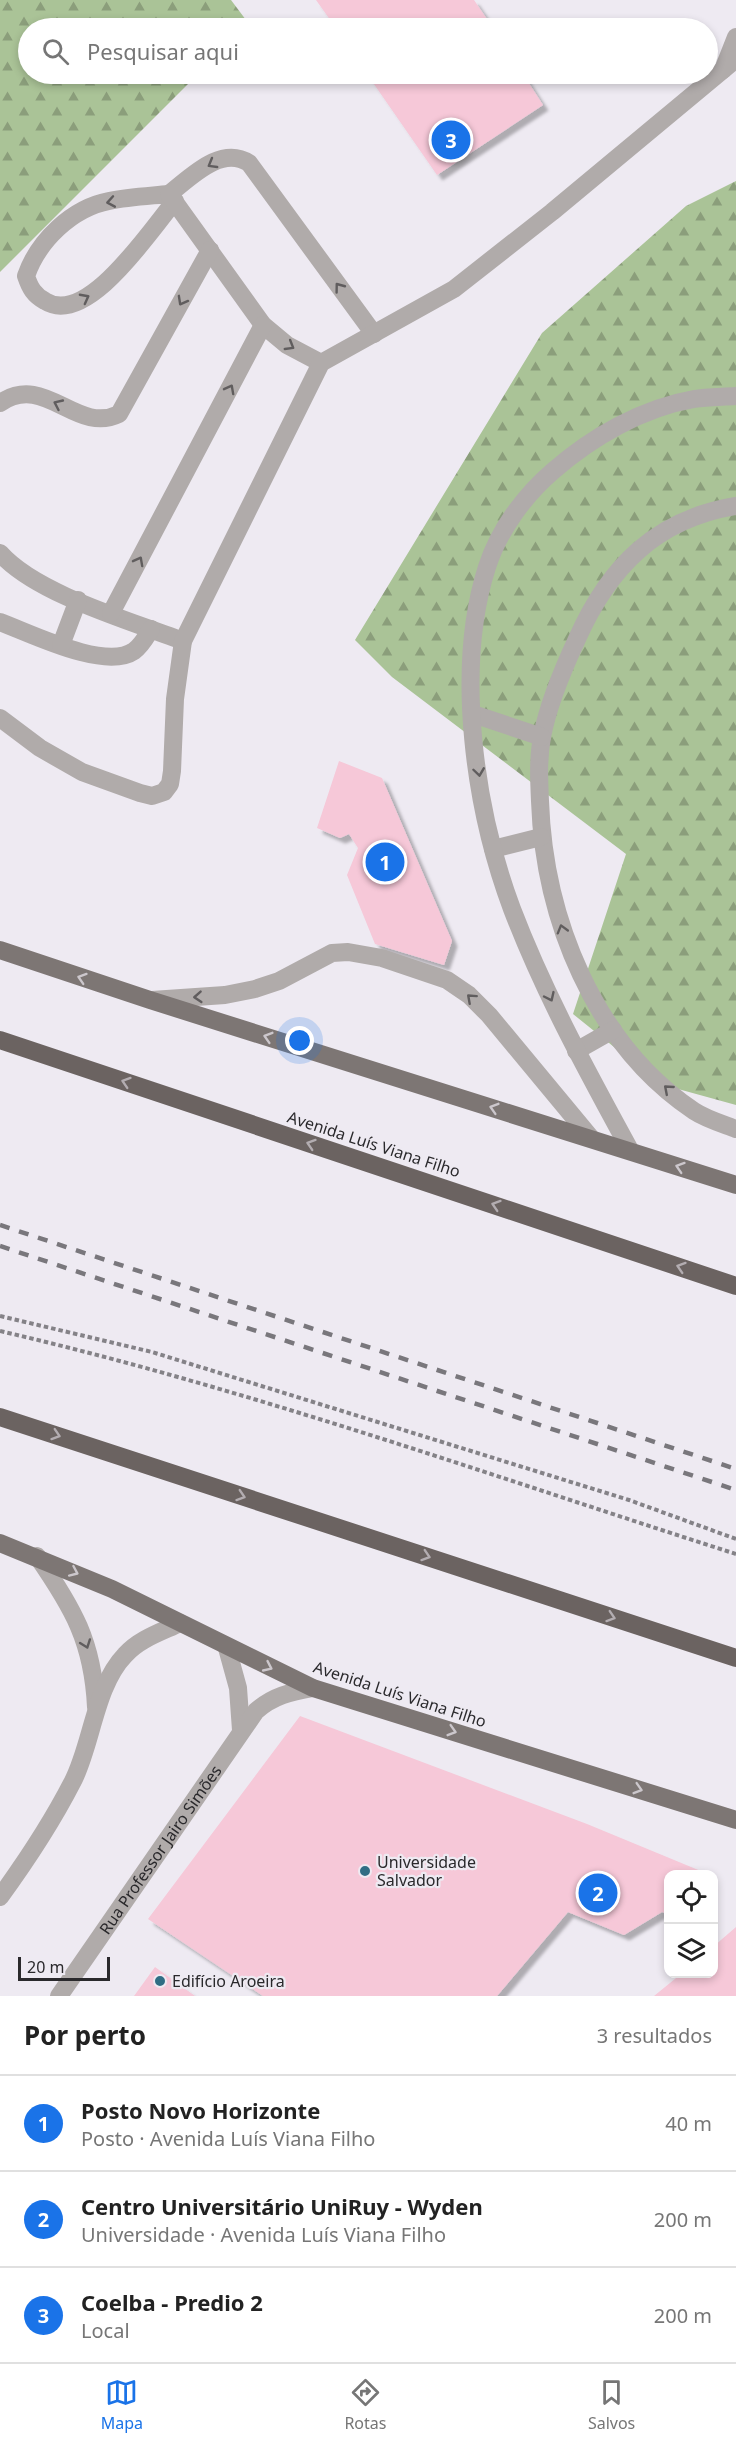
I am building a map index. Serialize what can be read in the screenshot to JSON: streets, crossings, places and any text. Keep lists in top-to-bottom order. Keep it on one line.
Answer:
{"streets":{"highway":["Avenida Luís Viana Filho"],"street":["Rua Professor Jairo Simões"]},"crossings":[["Avenida Luís Viana Filho","Rua Professor Jairo Simões"]],"places":["Universidade Salvador","Edifício Aroeira"],"scale_bar":"20 m","page":{"search":"Pesquisar aqui","pins":["3","1","2"],"scale":"20 m","heading":["Por perto","3 resultados"],"list":[{"mark":"1","name":"Posto Novo Horizonte","note":"Posto · Avenida Luís Viana Filho","value":"40 m"},{"mark":"2","name":"Centro Universitário UniRuy - Wyden","note":"Universidade · Avenida Luís Viana Filho","value":"200 m"},{"mark":"3","name":"Coelba - Predio 2","note":"Local","value":"200 m"}],"nav":["Mapa","Rotas","Salvos"]}}
